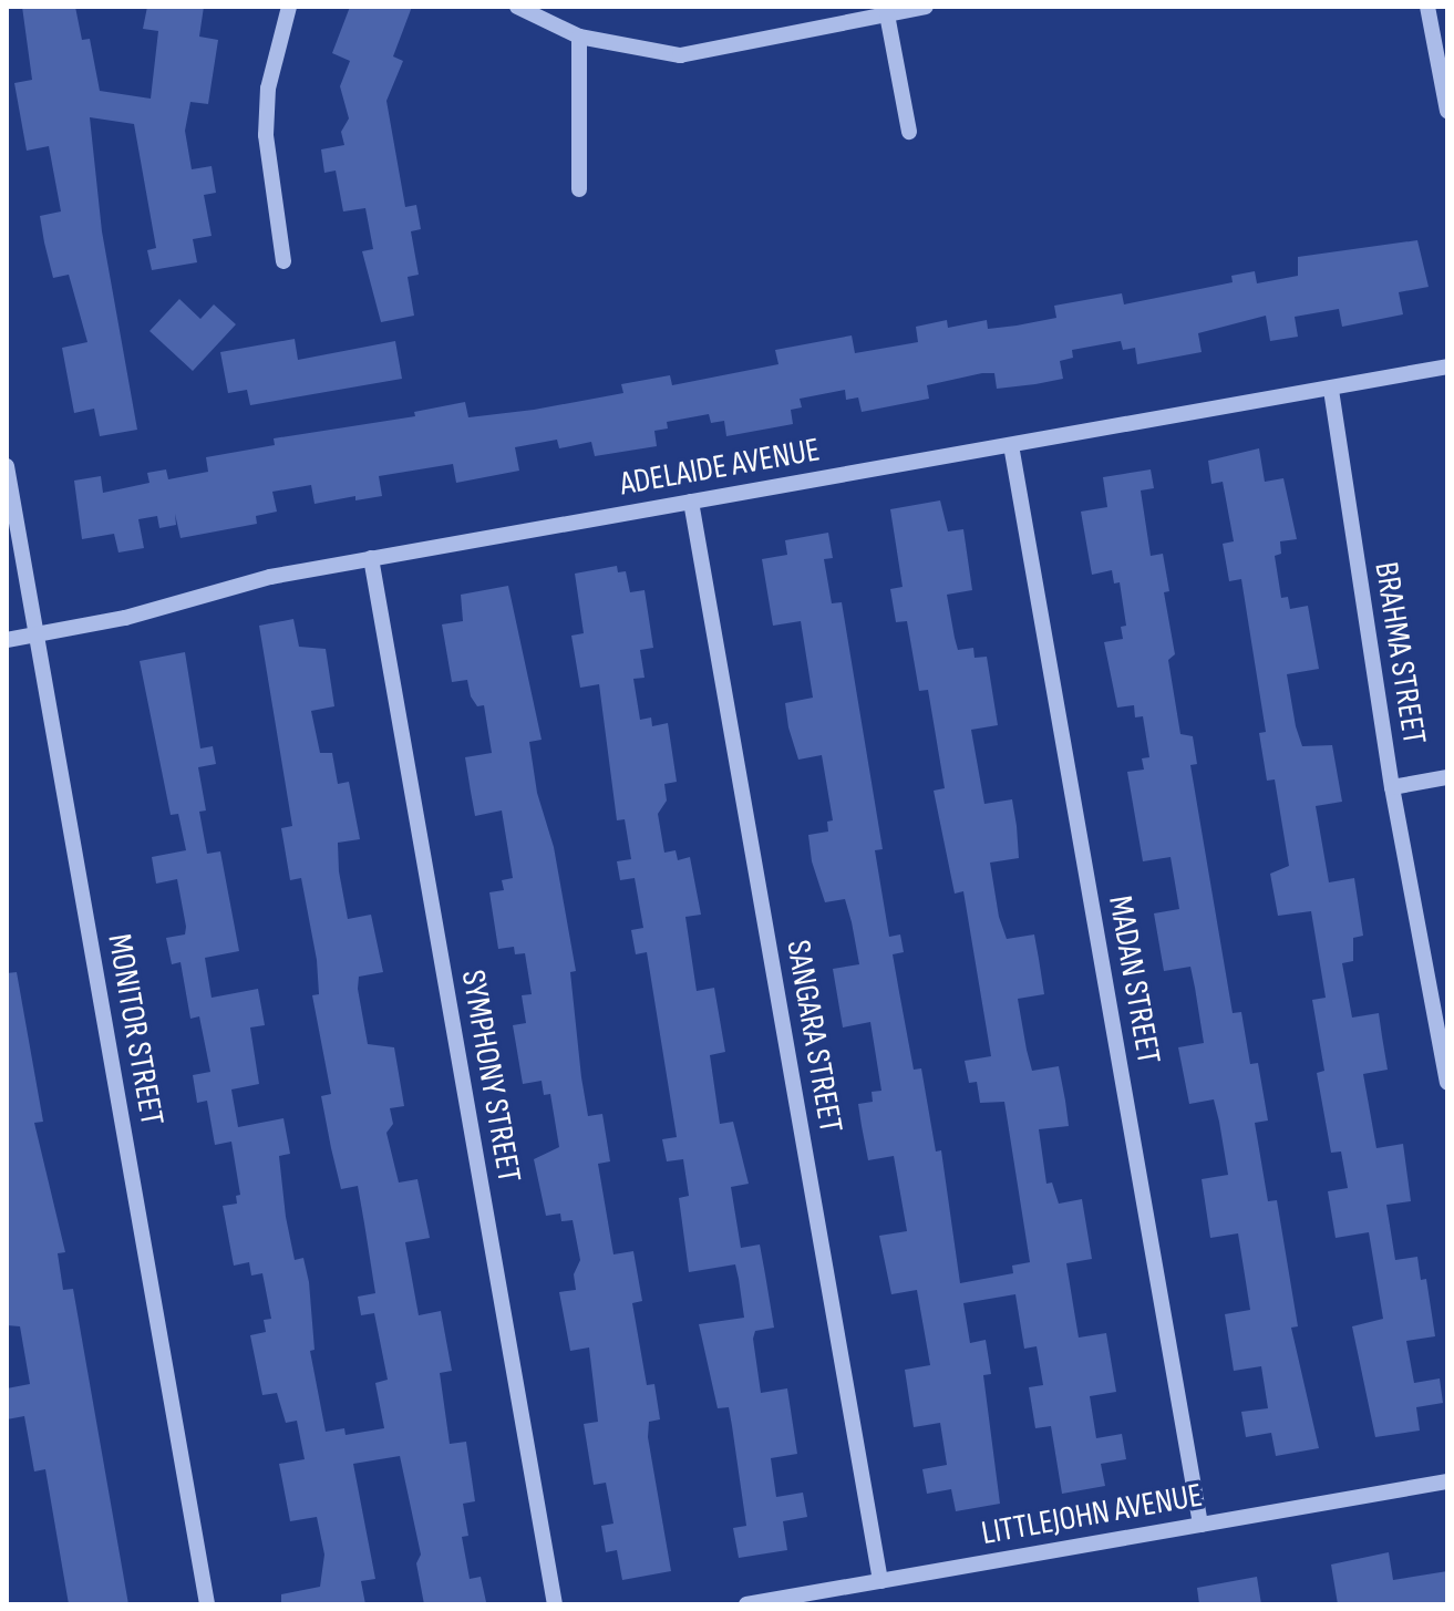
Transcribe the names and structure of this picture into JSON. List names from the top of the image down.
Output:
{
  "streets": {
    "street": [
      "ADELAIDE AVENUE",
      "BRAHMA STREET",
      "MADAN STREET",
      "MONITOR STREET",
      "SANGARA STREET",
      "SYMPHONY STREET",
      "LITTLEJOHN AVENUE"
    ]
  },
  "crossings": [
    ["ADELAIDE AVENUE", "BRAHMA STREET"],
    ["ADELAIDE AVENUE", "MADAN STREET"],
    ["ADELAIDE AVENUE", "MONITOR STREET"],
    ["ADELAIDE AVENUE", "SANGARA STREET"],
    ["ADELAIDE AVENUE", "SYMPHONY STREET"],
    ["MADAN STREET", "LITTLEJOHN AVENUE"],
    ["SANGARA STREET", "LITTLEJOHN AVENUE"]
  ]
}
